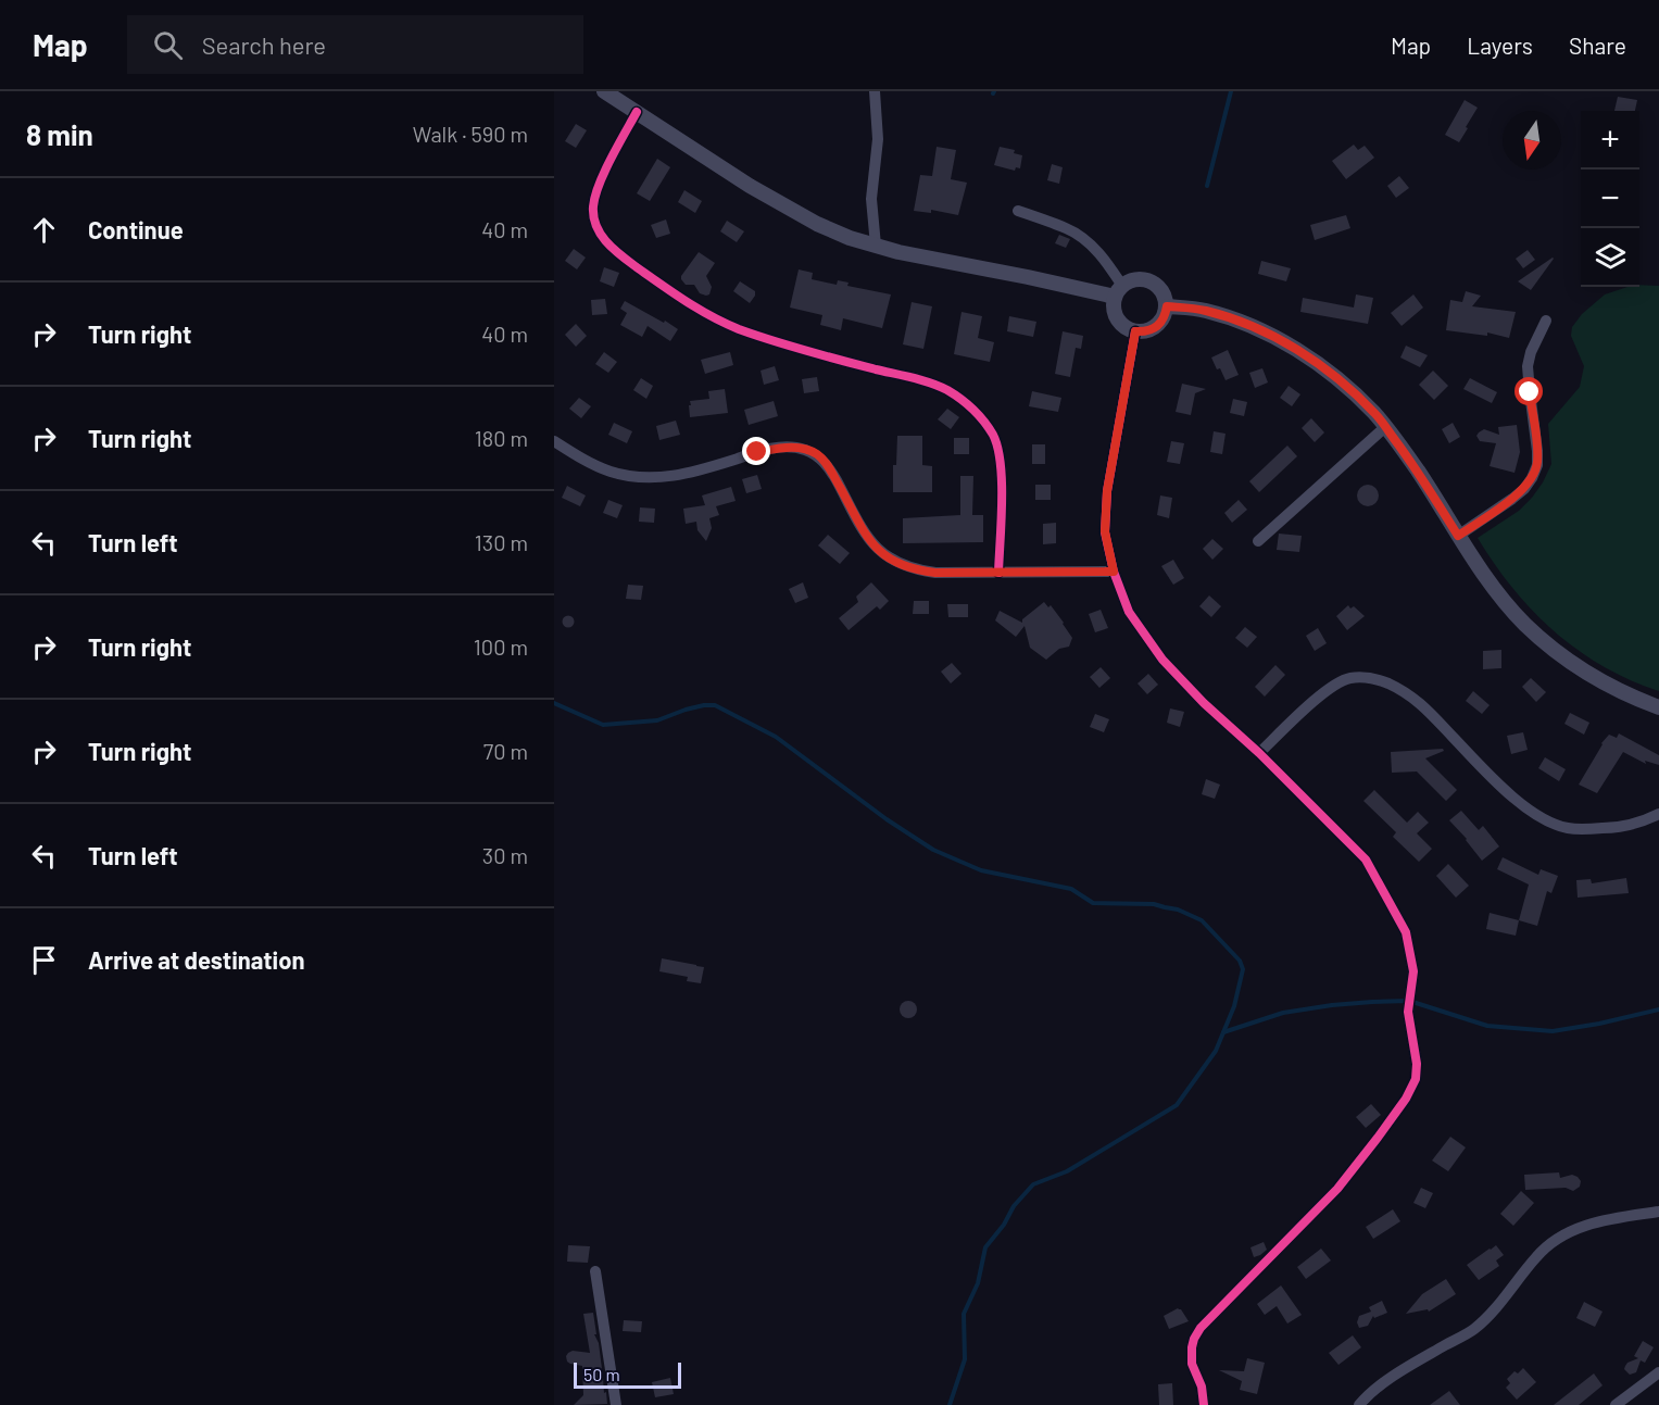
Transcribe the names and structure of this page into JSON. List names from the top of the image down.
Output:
{
  "scale_bar": "50 m",
  "north": "bottom",
  "page": {
    "header": "Map",
    "search": "Search here",
    "nav": ["Map", "Layers", "Share"],
    "heading": ["8 min", "Walk · 590 m"],
    "map_buttons": ["+", "−"],
    "list": [
      ["Continue", "40 m"],
      ["Turn right", "40 m"],
      ["Turn right", "180 m"],
      ["Turn left", "130 m"],
      ["Turn right", "100 m"],
      ["Turn right", "70 m"],
      ["Turn left", "30 m"],
      "Arrive at destination"
    ],
    "scale": "50 m"
  }
}
